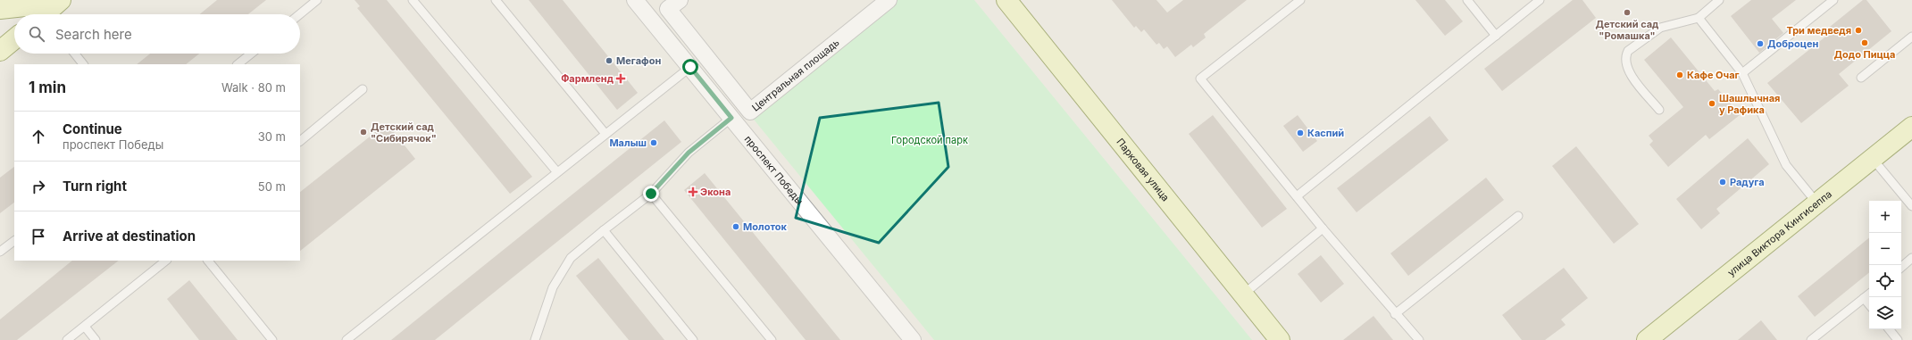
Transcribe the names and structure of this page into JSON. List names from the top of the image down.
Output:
{
  "streets": {
    "street": [
      "Центральная площадь",
      "проспект Победы",
      "Парковая улица",
      "улица Виктора Кингисеппа"
    ]
  },
  "parks": ["Городской парк"],
  "places": {
    "other": [
      "Детский сад \"Ромашка\"",
      "Три медведя",
      "Додо Пицца",
      "Доброцен",
      "Мегафон",
      "Кафе Очаг",
      "Шашлычная у Рафика",
      "Детский сад \"Сибирячок\"",
      "Каспий",
      "Малыш",
      "Радуга",
      "Молоток"
    ],
    "health": ["Фармленд", "Экона"]
  },
  "page": {
    "search": "Search here",
    "heading": ["1 min", "Walk · 80 m"],
    "list": [
      ["Continue", "проспект Победы", "30 m"],
      ["Turn right", "50 m"],
      "Arrive at destination"
    ],
    "map_buttons": ["+", "−"]
  }
}
